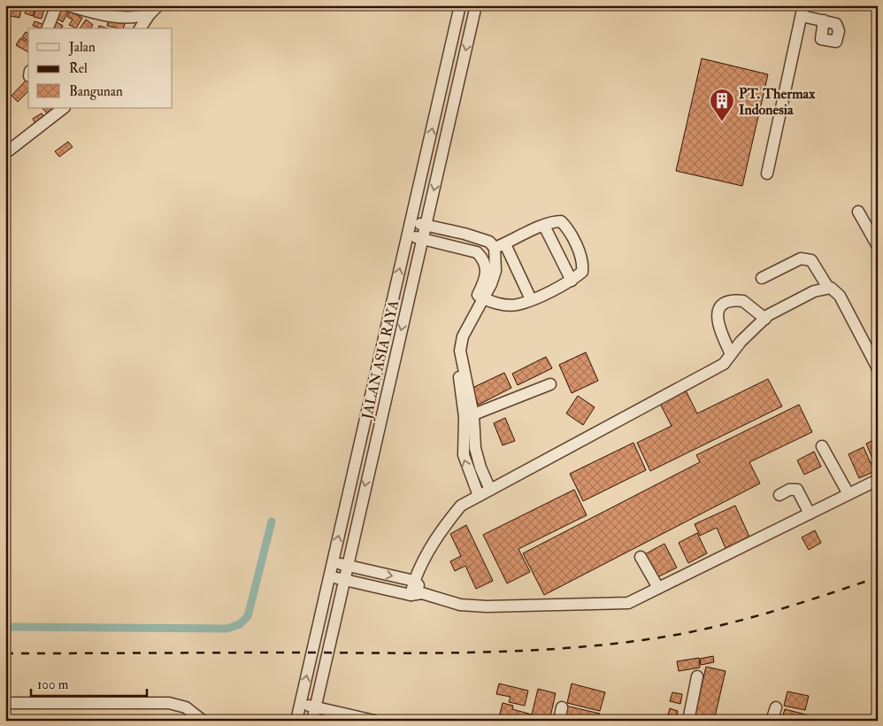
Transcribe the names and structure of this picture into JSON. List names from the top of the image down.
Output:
{
  "streets": {
    "street": ["JALAN ASIA RAYA"]
  },
  "places": {
    "building": ["PT. Thermax Indonesia"]
  },
  "legend": ["Jalan", "Rel", "Bangunan"],
  "scale_bar": "100 m"
}
